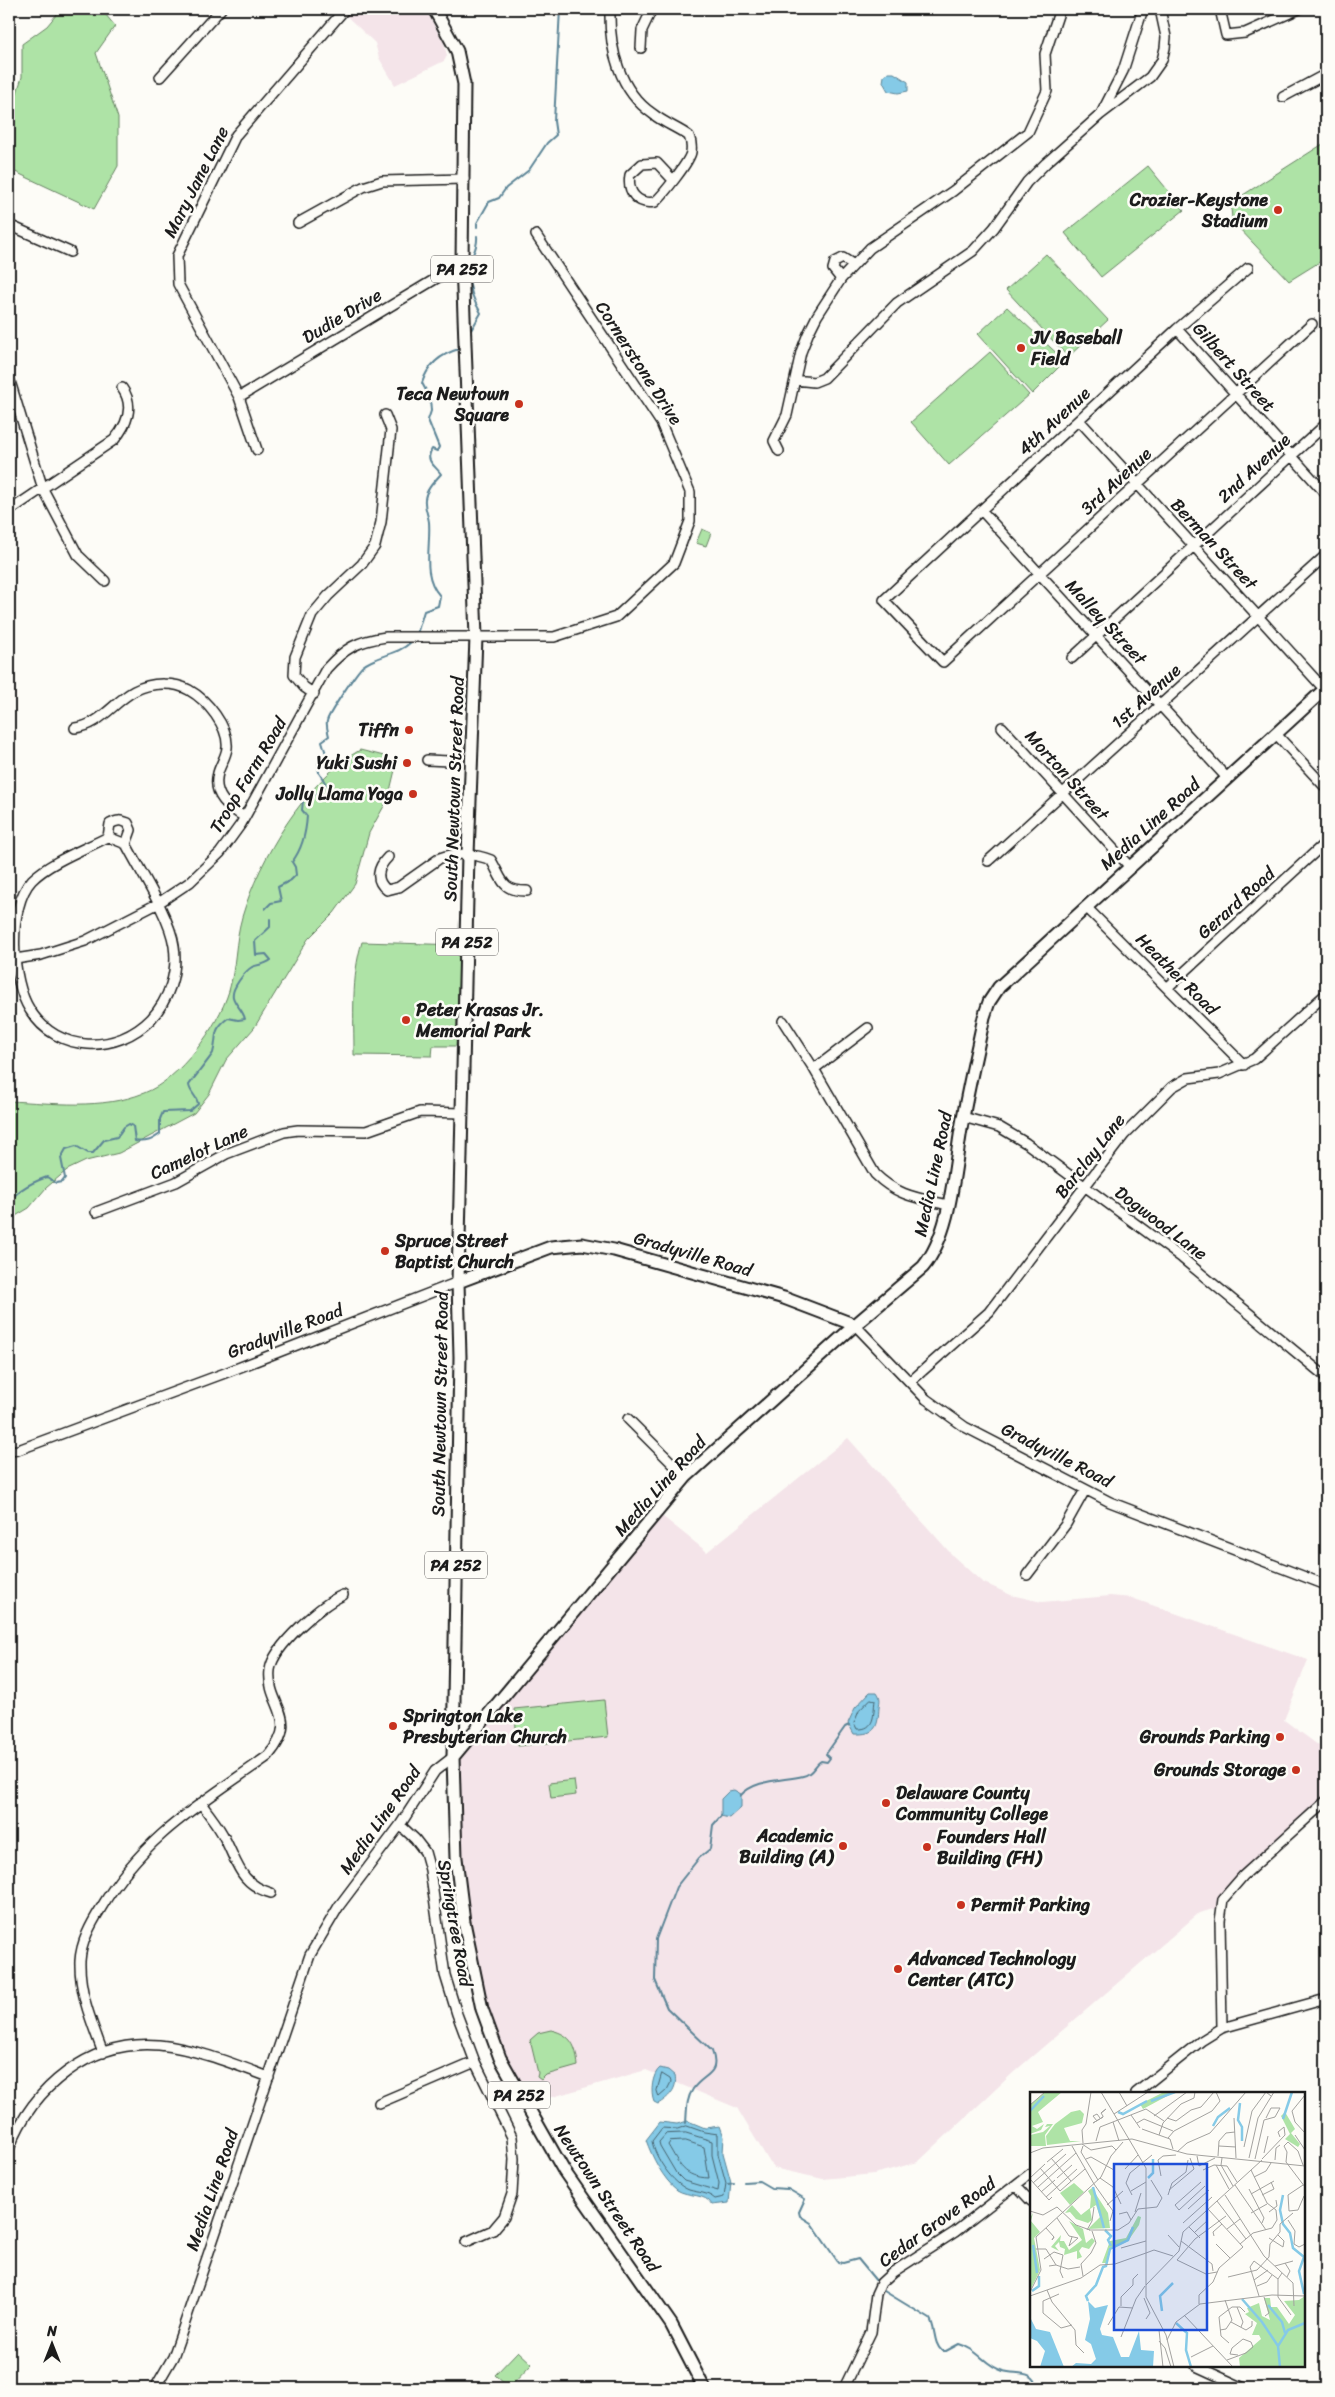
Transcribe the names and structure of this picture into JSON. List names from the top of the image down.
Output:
{
  "streets": {
    "main road": [
      "PA 252",
      "South Newtown Street Road",
      "Media Line Road",
      "Gradyville Road",
      "Newtown Street Road"
    ],
    "street": [
      "Mary Jane Lane",
      "Dudie Drive",
      "Cornerstone Drive",
      "Gilbert Street",
      "4th Avenue",
      "2nd Avenue",
      "3rd Avenue",
      "Berman Street",
      "Malley Street",
      "1st Avenue",
      "Troop Farm Road",
      "Morton Street",
      "Gerard Road",
      "Heather Road",
      "Camelot Lane",
      "Barclay Lane",
      "Dogwood Lane",
      "Springtree Road",
      "Cedar Grove Road"
    ]
  },
  "crossings": [
    ["Mary Jane Lane", "Dudie Drive"],
    ["Dudie Drive", "South Newtown Street Road"],
    ["Cornerstone Drive", "Troop Farm Road"],
    ["Cornerstone Drive", "South Newtown Street Road"],
    ["Gilbert Street", "4th Avenue"],
    ["Gilbert Street", "2nd Avenue"],
    ["Gilbert Street", "3rd Avenue"],
    ["4th Avenue", "3rd Avenue"],
    ["4th Avenue", "Berman Street"],
    ["4th Avenue", "Malley Street"],
    ["2nd Avenue", "Berman Street"],
    ["2nd Avenue", "Malley Street"],
    ["3rd Avenue", "Berman Street"],
    ["3rd Avenue", "Malley Street"],
    ["Berman Street", "1st Avenue"],
    ["Berman Street", "Media Line Road"],
    ["Malley Street", "1st Avenue"],
    ["Malley Street", "Media Line Road"],
    ["1st Avenue", "Morton Street"],
    ["Troop Farm Road", "South Newtown Street Road"],
    ["Morton Street", "Media Line Road"],
    ["South Newtown Street Road", "Media Line Road"],
    ["South Newtown Street Road", "Camelot Lane"],
    ["South Newtown Street Road", "Gradyville Road"],
    ["South Newtown Street Road", "Newtown Street Road"],
    ["Media Line Road", "Heather Road"],
    ["Media Line Road", "Dogwood Lane"],
    ["Media Line Road", "Gradyville Road"],
    ["Media Line Road", "Springtree Road"],
    ["Media Line Road", "Newtown Street Road"],
    ["Gerard Road", "Heather Road"],
    ["Heather Road", "Barclay Lane"],
    ["Barclay Lane", "Dogwood Lane"],
    ["Barclay Lane", "Gradyville Road"]
  ],
  "places": [
    "Crozier-Keystone Stadium",
    "JV Baseball Field",
    "Teca Newtown Square",
    "Tiffn",
    "Yuki Sushi",
    "Jolly Llama Yoga",
    "Peter Krasas Jr. Memorial Park",
    "Spruce Street Baptist Church",
    "Springton Lake Presbyterian Church",
    "Grounds Parking",
    "Grounds Storage",
    "Delaware County Community College",
    "Academic Building (A)",
    "Founders Hall Building (FH)",
    "Permit Parking",
    "Advanced Technology Center (ATC)"
  ],
  "north": "top"
}
